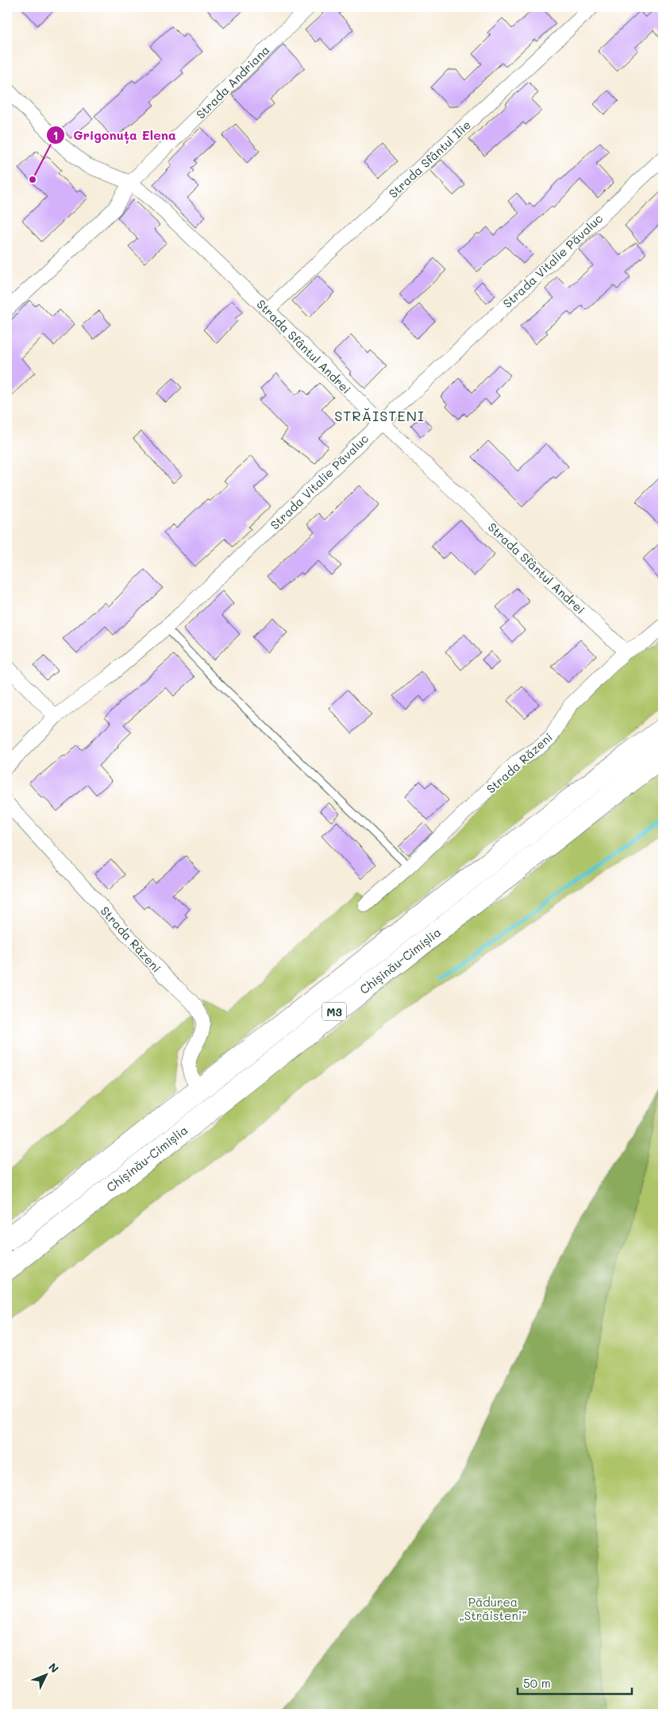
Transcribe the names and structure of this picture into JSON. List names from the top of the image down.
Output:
{
  "streets": {
    "highway": ["Chișinău-Cimișlia", "M3"],
    "street": [
      "Strada Andriana",
      "Strada Sfântul Ilie",
      "Strada Vitalie Păvaluc",
      "Strada Sfântul Andrei",
      "Strada Răzeni"
    ]
  },
  "crossings": [
    ["Strada Andriana", "Strada Sfântul Andrei"],
    ["Strada Sfântul Ilie", "Strada Sfântul Andrei"],
    ["Strada Vitalie Păvaluc", "Strada Sfântul Andrei"],
    ["Strada Sfântul Andrei", "Strada Răzeni"],
    ["Strada Răzeni", "Chișinău-Cimișlia"]
  ],
  "districts": ["STRĂISTENI"],
  "parks": ["Pădurea „Străisteni”"],
  "places": ["Grigonuța Elena"],
  "scale_bar": "50 m",
  "north": "top right"
}
